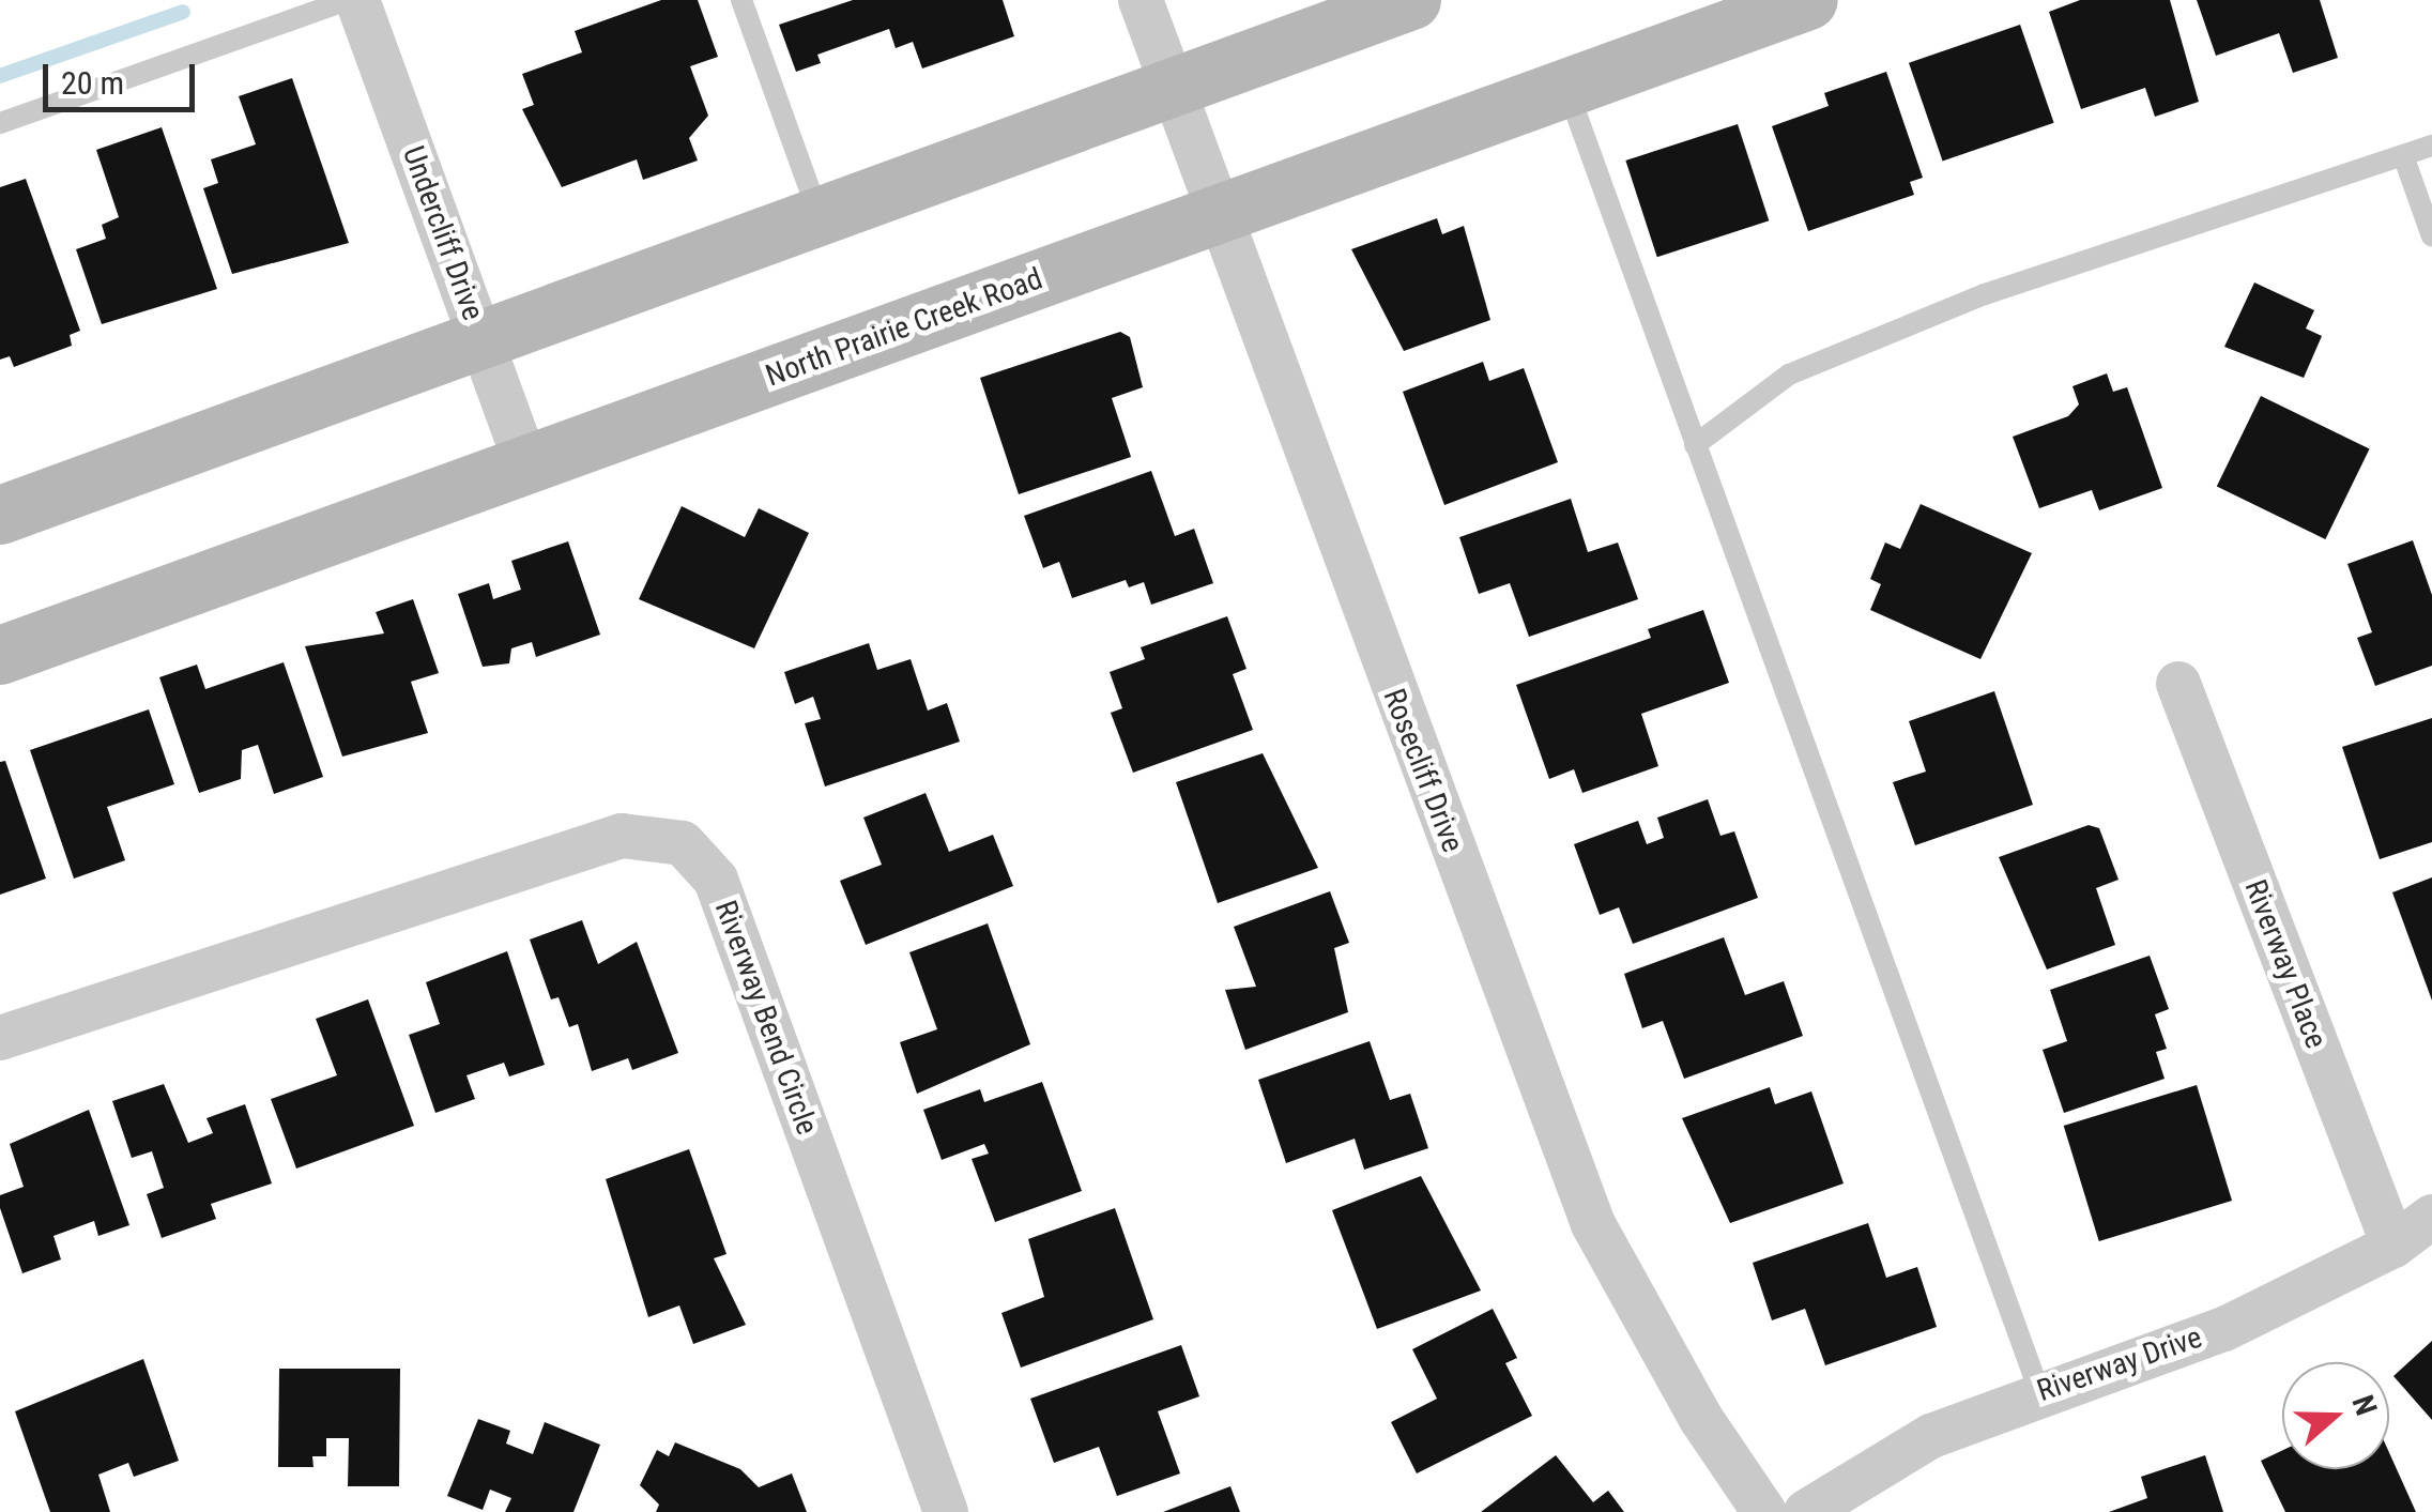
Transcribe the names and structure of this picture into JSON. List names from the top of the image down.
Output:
{
  "streets": {
    "main road": ["North Prairie Creek Road"],
    "street": [
      "Undercliff Drive",
      "Rosecliff Drive",
      "Riverway Place",
      "Riverway Bend Circle",
      "Riverway Drive"
    ]
  },
  "crossings": [
    ["Undercliff Drive", "North Prairie Creek Road"],
    ["North Prairie Creek Road", "Rosecliff Drive"],
    ["Riverway Place", "Riverway Drive"]
  ],
  "scale_bar": "20 m",
  "north": "right"
}
